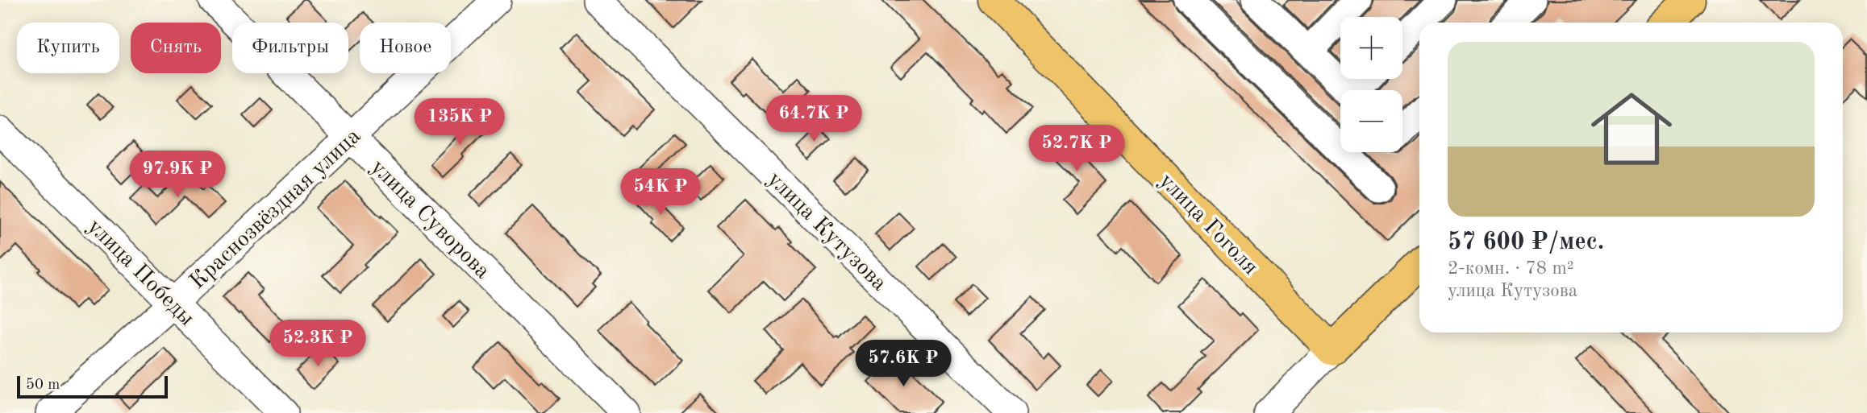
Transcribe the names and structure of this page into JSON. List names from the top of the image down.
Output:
{
  "streets": {
    "main road": ["улица Гоголя"],
    "street": [
      "Краснозвёздная улица",
      "улица Суворова",
      "улица Кутузова",
      "улица Победы"
    ]
  },
  "crossings": [
    ["Краснозвёздная улица", "улица Суворова"],
    ["Краснозвёздная улица", "улица Победы"]
  ],
  "scale_bar": "50 m",
  "page": {
    "map_buttons": ["+", "−"],
    "chip": [
      "Купить",
      "Снять",
      "Фильтры",
      "Новое"
    ],
    "list": [
      {
        "name": "57 600 ₽/мес.",
        "note": "2-комн. · 78 m² · улица Кутузова"
      }
    ],
    "price": [
      "64.7K ₽",
      "135K ₽",
      "52.7K ₽",
      "97.9K ₽",
      "54K ₽",
      "52.3K ₽",
      "57.6K ₽"
    ],
    "scale": "50 m"
  }
}
